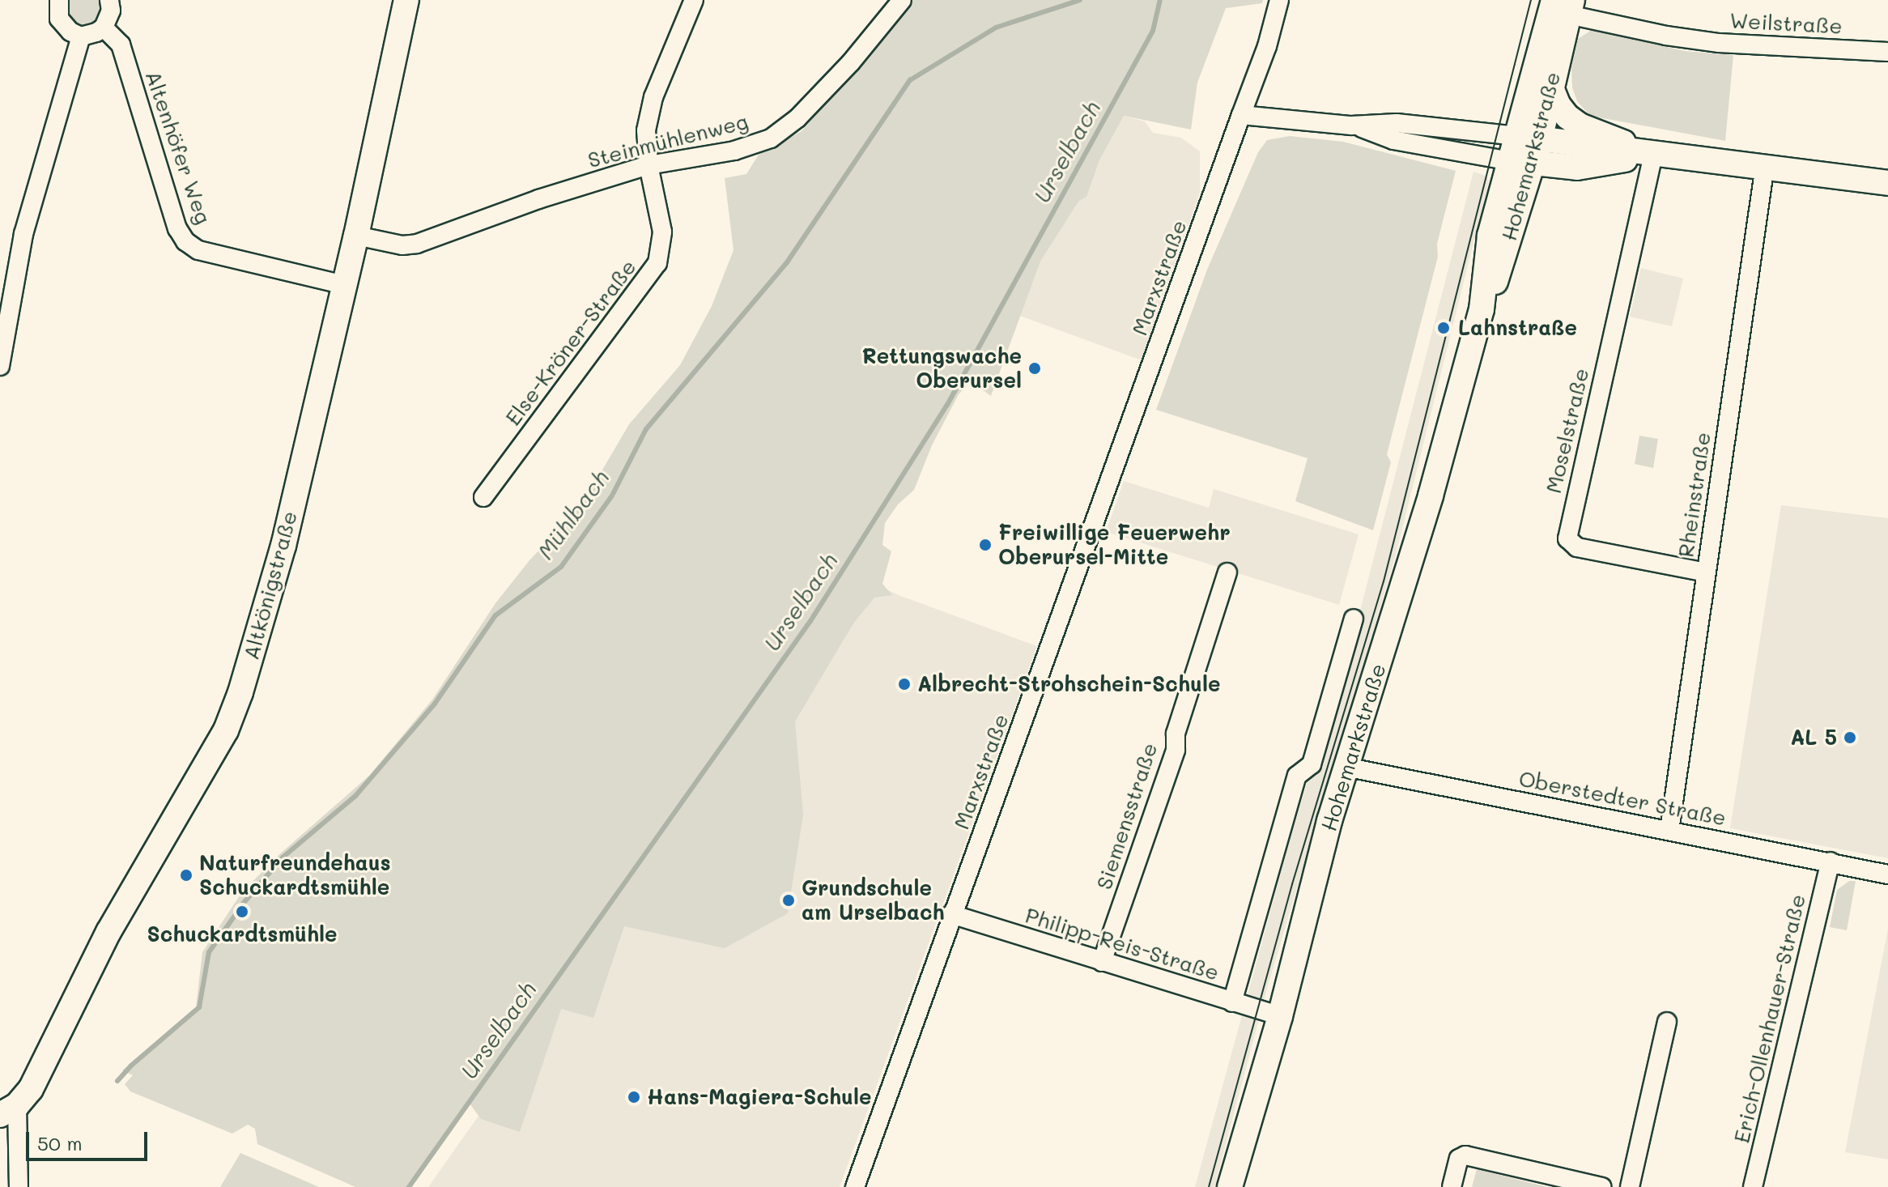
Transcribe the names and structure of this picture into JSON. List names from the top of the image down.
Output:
{
  "streets": {
    "street": [
      "Weilstraße",
      "Steinmühlenweg",
      "Altenhöfer Weg",
      "Hohemarkstraße",
      "Marxstraße",
      "Else-Kröner-Straße",
      "Moselstraße",
      "Rheinstraße",
      "Altkönigstraße",
      "Oberstedter Straße",
      "Siemensstraße",
      "Philipp-Reis-Straße",
      "Erich-Ollenhauer-Straße"
    ]
  },
  "crossings": [
    ["Weilstraße", "Hohemarkstraße"],
    ["Steinmühlenweg", "Else-Kröner-Straße"],
    ["Steinmühlenweg", "Altkönigstraße"],
    ["Altenhöfer Weg", "Altkönigstraße"],
    ["Hohemarkstraße", "Oberstedter Straße"],
    ["Hohemarkstraße", "Philipp-Reis-Straße"],
    ["Marxstraße", "Philipp-Reis-Straße"],
    ["Moselstraße", "Rheinstraße"],
    ["Rheinstraße", "Oberstedter Straße"],
    ["Oberstedter Straße", "Erich-Ollenhauer-Straße"],
    ["Siemensstraße", "Philipp-Reis-Straße"]
  ],
  "water": ["Urselbach", "Mühlbach"],
  "places": [
    "Lahnstraße",
    "Rettungswache Oberursel",
    "Freiwillige Feuerwehr Oberursel-Mitte",
    "Albrecht-Strohschein-Schule",
    "AL 5",
    "Naturfreundehaus Schuckardtsmühle",
    "Grundschule am Urselbach",
    "Schuckardtsmühle",
    "Hans-Magiera-Schule"
  ],
  "scale_bar": "50 m"
}
